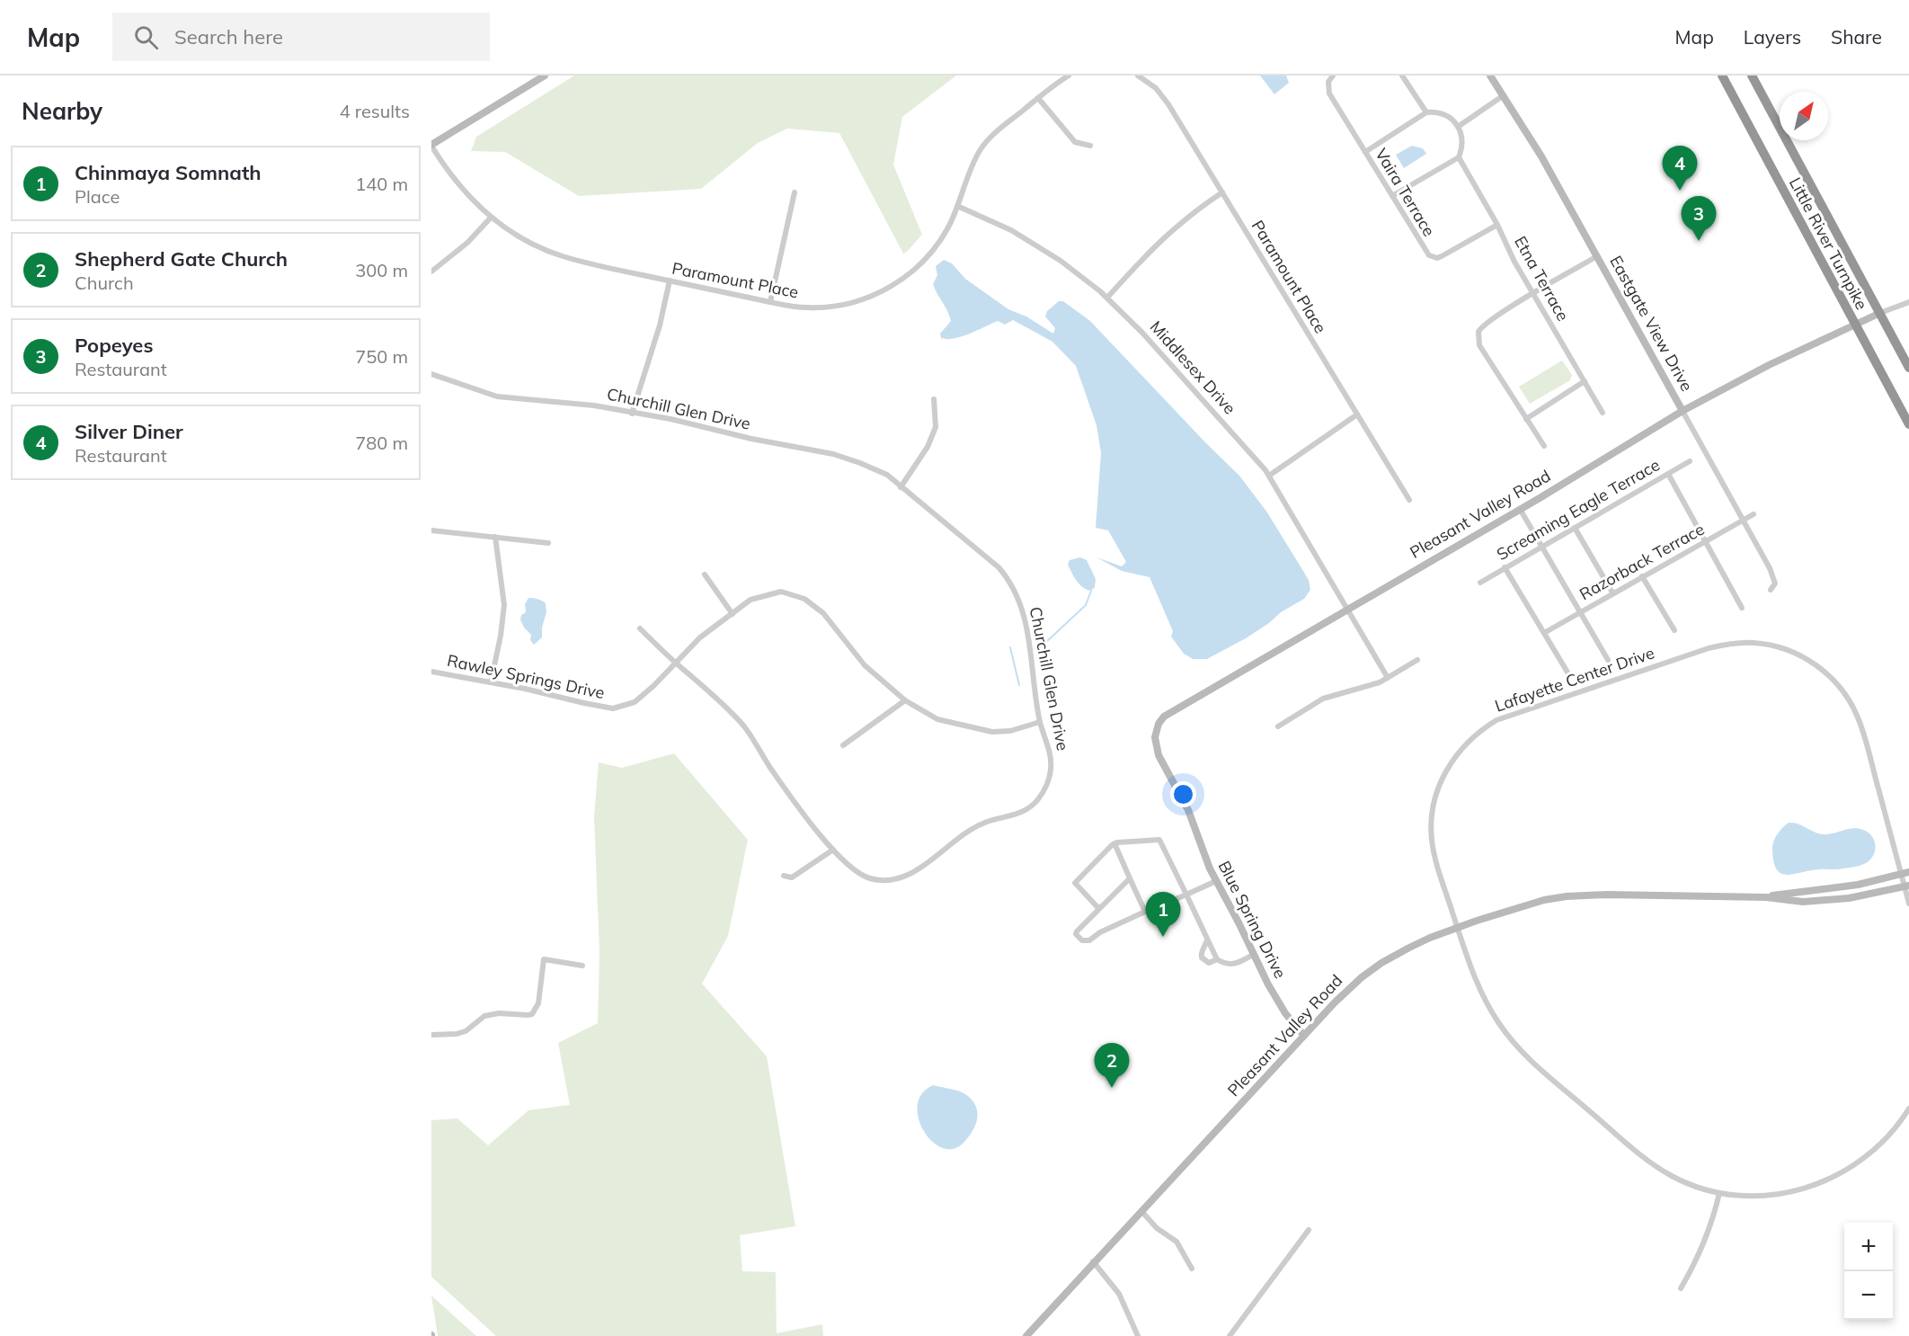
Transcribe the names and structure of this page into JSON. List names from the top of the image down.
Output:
{
  "streets": {
    "highway": ["Little River Turnpike"],
    "street": [
      "Vaira Terrace",
      "Paramount Place",
      "Etna Terrace",
      "Eastgate View Drive",
      "Middlesex Drive",
      "Churchill Glen Drive",
      "Screaming Eagle Terrace",
      "Pleasant Valley Road",
      "Razorback Terrace",
      "Rawley Springs Drive",
      "Lafayette Center Drive",
      "Blue Spring Drive"
    ]
  },
  "crossings": [
    ["Vaira Terrace", "Etna Terrace"],
    ["Little River Turnpike", "Pleasant Valley Road"],
    ["Paramount Place", "Middlesex Drive"],
    ["Eastgate View Drive", "Pleasant Valley Road"],
    ["Eastgate View Drive", "Razorback Terrace"],
    ["Middlesex Drive", "Pleasant Valley Road"],
    ["Churchill Glen Drive", "Rawley Springs Drive"],
    ["Pleasant Valley Road", "Lafayette Center Drive"],
    ["Pleasant Valley Road", "Blue Spring Drive"]
  ],
  "north": "top right",
  "page": {
    "header": "Map",
    "search": "Search here",
    "nav": ["Map", "Layers", "Share"],
    "heading": ["Nearby", "4 results"],
    "list": [
      {
        "mark": "1",
        "name": "Chinmaya Somnath",
        "note": "Place",
        "value": "140 m"
      },
      {
        "mark": "2",
        "name": "Shepherd Gate Church",
        "note": "Church",
        "value": "300 m"
      },
      {
        "mark": "3",
        "name": "Popeyes",
        "note": "Restaurant",
        "value": "750 m"
      },
      {
        "mark": "4",
        "name": "Silver Diner",
        "note": "Restaurant",
        "value": "780 m"
      }
    ],
    "pins": [
      "4",
      "3",
      "1",
      "2"
    ],
    "map_buttons": ["+", "−"]
  }
}
